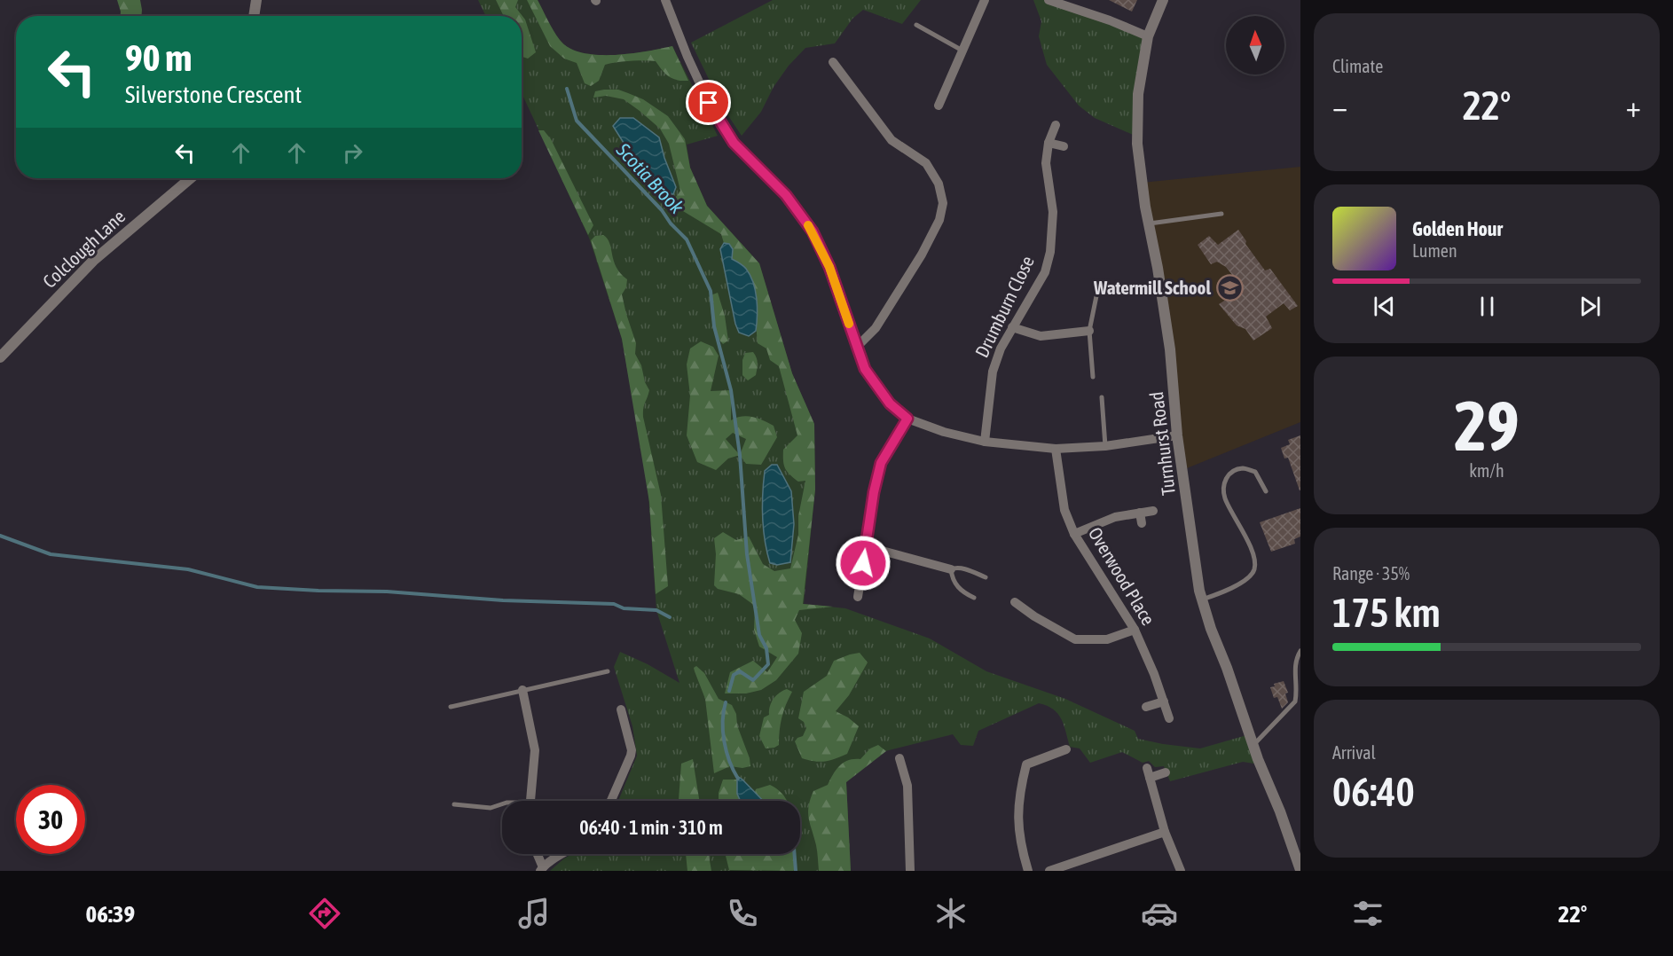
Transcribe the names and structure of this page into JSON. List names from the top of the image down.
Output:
{
  "streets": {
    "street": [
      "Colclough Lane",
      "Drumburn Close",
      "Turnhurst Road",
      "Overwood Place"
    ]
  },
  "water": ["Scotia Brook"],
  "places": {
    "school or university": ["Watermill School"]
  },
  "north": "top",
  "page": {
    "tile": [
      "Climate",
      ["29", "km/h"],
      ["Range · 35%", "175 km"],
      ["Arrival", "06:40"]
    ],
    "turn": ["90 m", "Silverstone Crescent"],
    "heat": ["−", "22°", "+"],
    "song": ["Golden Hour", "Lumen"],
    "limit": "30",
    "trip": "06:40 · 1 min · 310 m",
    "tabs": ["06:39", "22°"]
  }
}
